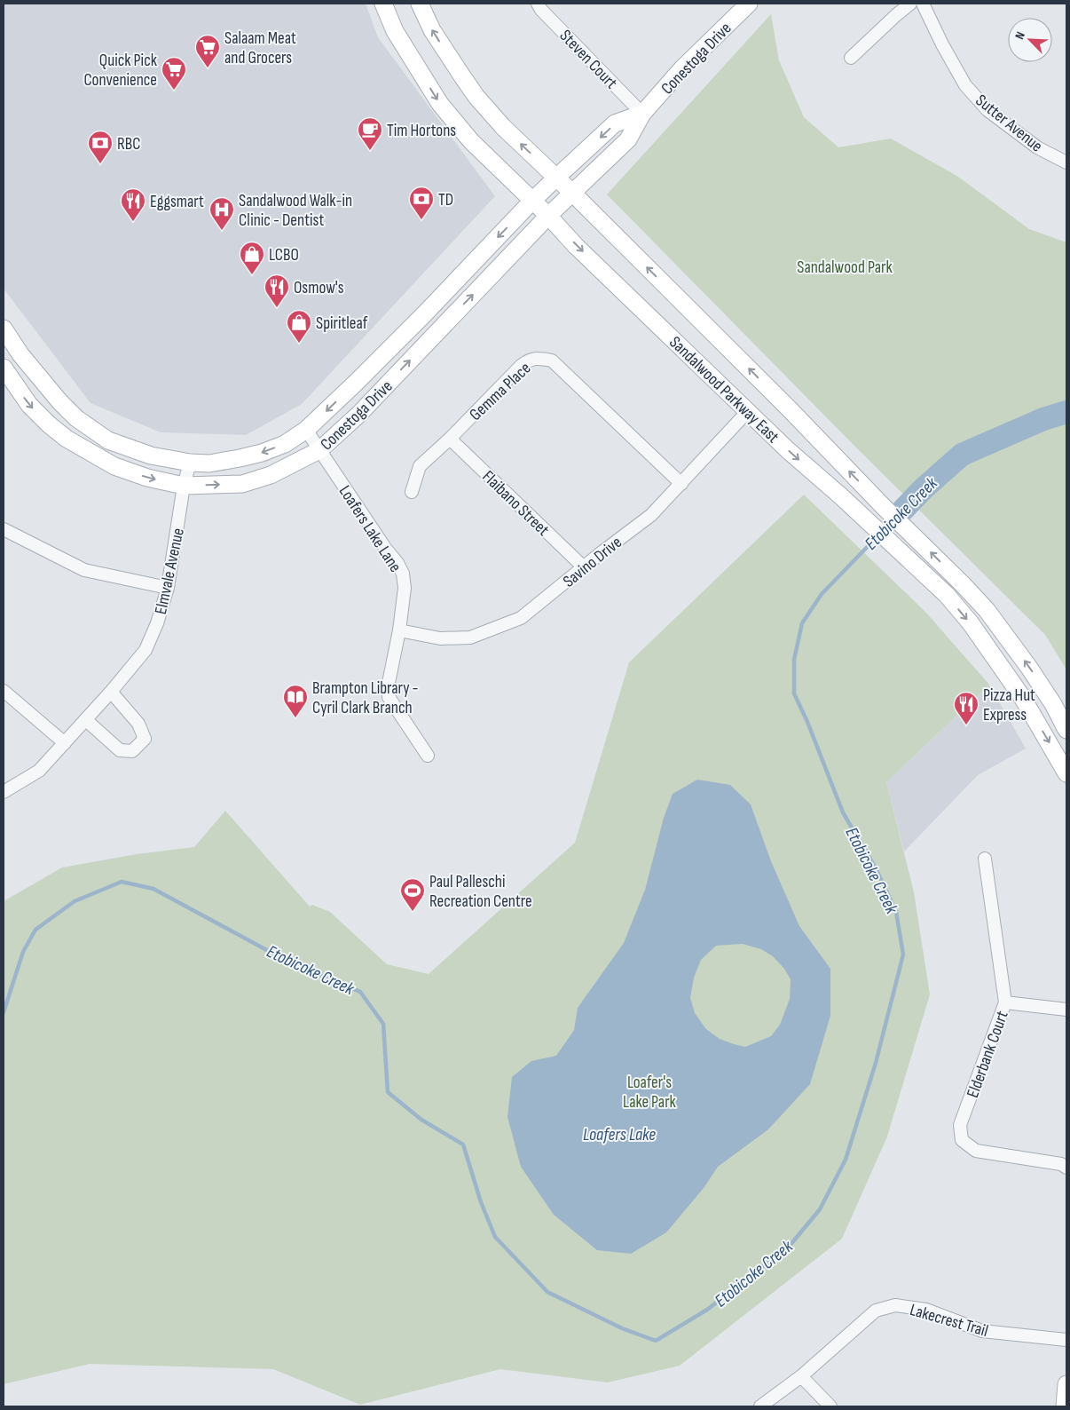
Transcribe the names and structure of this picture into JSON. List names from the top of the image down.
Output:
{
  "streets": {
    "main road": ["Conestoga Drive", "Sandalwood Parkway East"],
    "street": [
      "Steven Court",
      "Sutter Avenue",
      "Gemma Place",
      "Flaibano Street",
      "Loafers Lake Lane",
      "Savino Drive",
      "Elmvale Avenue",
      "Elderbank Court",
      "Lakecrest Trail"
    ]
  },
  "crossings": [
    ["Conestoga Drive", "Steven Court"],
    ["Conestoga Drive", "Sandalwood Parkway East"],
    ["Conestoga Drive", "Loafers Lake Lane"],
    ["Conestoga Drive", "Elmvale Avenue"],
    ["Sandalwood Parkway East", "Savino Drive"],
    ["Gemma Place", "Flaibano Street"],
    ["Gemma Place", "Savino Drive"],
    ["Flaibano Street", "Savino Drive"],
    ["Loafers Lake Lane", "Savino Drive"]
  ],
  "water": ["Etobicoke Creek", "Loafers Lake"],
  "parks": ["Sandalwood Park", "Loafer's Lake Park"],
  "places": {
    "supermarket": ["Salaam Meat and Grocers", "Quick Pick Convenience"],
    "cafe": ["Tim Hortons"],
    "bank": ["RBC", "TD"],
    "restaurant": ["Eggsmart", "Osmow's", "Pizza Hut Express"],
    "hospital": ["Sandalwood Walk-in Clinic - Dentist"],
    "shop": ["LCBO", "Spiritleaf"],
    "library": ["Brampton Library - Cyril Clark Branch"],
    "sports": ["Paul Palleschi Recreation Centre"]
  },
  "north": "top left"
}
